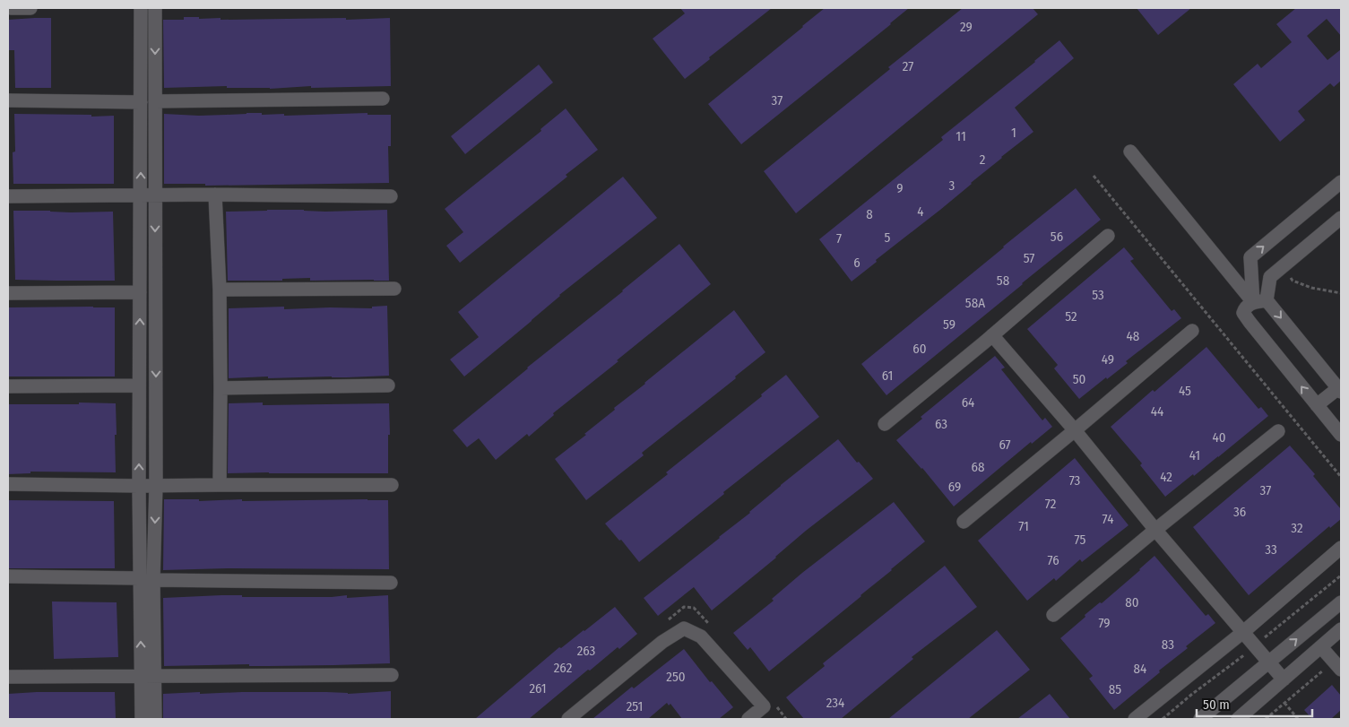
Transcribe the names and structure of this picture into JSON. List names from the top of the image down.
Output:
{
  "house_numbers": [
    "29",
    "27",
    "37",
    "1",
    "11",
    "2",
    "3",
    "9",
    "4",
    "8",
    "56",
    "5",
    "7",
    "57",
    "6",
    "58",
    "53",
    "58A",
    "52",
    "59",
    "48",
    "60",
    "49",
    "61",
    "50",
    "45",
    "64",
    "44",
    "63",
    "40",
    "67",
    "41",
    "68",
    "42",
    "73",
    "69",
    "37",
    "72",
    "36",
    "74",
    "71",
    "32",
    "75",
    "33",
    "76",
    "80",
    "79",
    "83",
    "263",
    "262",
    "84",
    "250",
    "261",
    "85",
    "234",
    "251"
  ],
  "scale_bar": "50 m"
}
